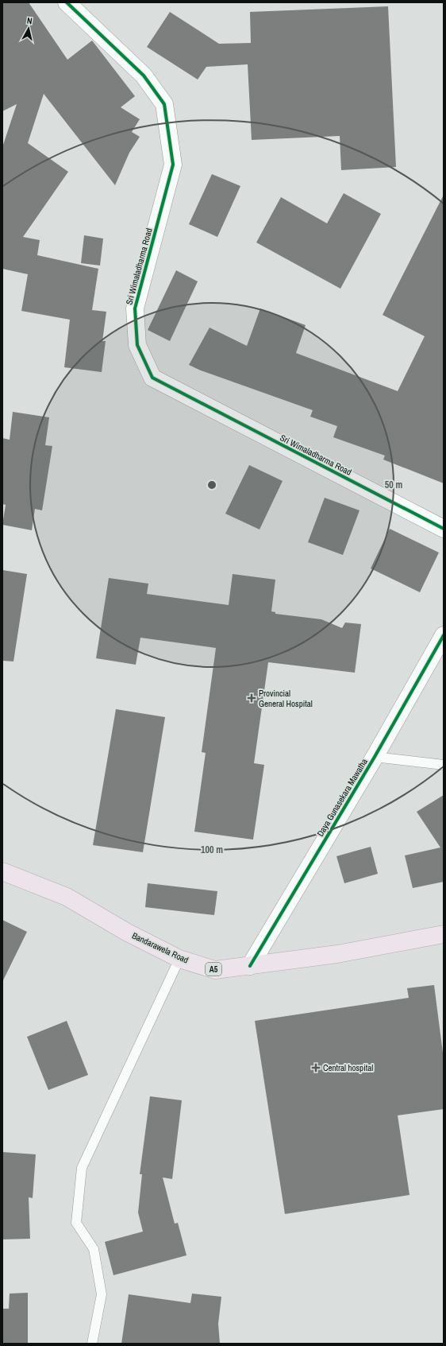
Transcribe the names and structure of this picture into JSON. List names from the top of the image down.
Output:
{
  "streets": {
    "highway": ["Bandarawela Road", "A5"],
    "street": ["Sri Wimaladharma Road", "Daya Gunasekara Mawatha"]
  },
  "crossings": [
    ["Daya Gunasekara Mawatha", "Bandarawela Road"]
  ],
  "places": {
    "health": ["Provincial General Hospital", "Central hospital"]
  },
  "north": "top",
  "rings": ["50 m", "100 m"]
}
